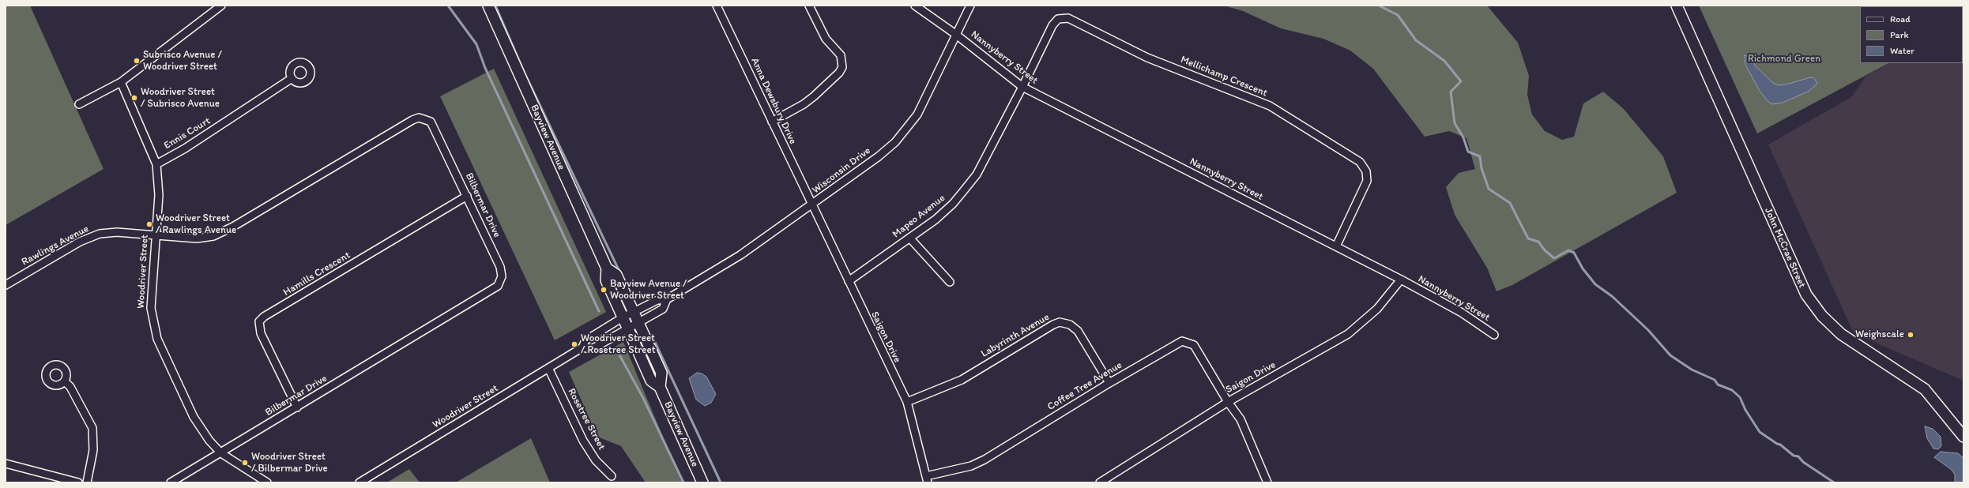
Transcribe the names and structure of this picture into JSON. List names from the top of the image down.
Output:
{
  "streets": {
    "main road": ["Bayview Avenue", "John McCrae Street"],
    "street": [
      "Nannyberry Street",
      "Mellichamp Crescent",
      "Anna Dewsbury Drive",
      "Ennis Court",
      "Wisconsin Drive",
      "Bilbermar Drive",
      "Mapeo Avenue",
      "Rawlings Avenue",
      "Woodriver Street",
      "Hamills Crescent",
      "Labyrinth Avenue",
      "Saigon Drive",
      "Coffee Tree Avenue",
      "Rosetree Street"
    ]
  },
  "crossings": [
    ["Nannyberry Street", "Mellichamp Crescent"],
    ["Nannyberry Street", "Wisconsin Drive"],
    ["Nannyberry Street", "Mapeo Avenue"],
    ["Nannyberry Street", "Saigon Drive"],
    ["Mellichamp Crescent", "Mapeo Avenue"],
    ["Anna Dewsbury Drive", "Wisconsin Drive"],
    ["Anna Dewsbury Drive", "Saigon Drive"],
    ["Ennis Court", "Woodriver Street"],
    ["Bayview Avenue", "Wisconsin Drive"],
    ["Bayview Avenue", "Woodriver Street"],
    ["Wisconsin Drive", "Woodriver Street"],
    ["Wisconsin Drive", "Saigon Drive"],
    ["Bilbermar Drive", "Rawlings Avenue"],
    ["Bilbermar Drive", "Woodriver Street"],
    ["Bilbermar Drive", "Hamills Crescent"],
    ["Mapeo Avenue", "Saigon Drive"],
    ["Rawlings Avenue", "Woodriver Street"],
    ["Woodriver Street", "Rosetree Street"],
    ["Labyrinth Avenue", "Saigon Drive"],
    ["Labyrinth Avenue", "Coffee Tree Avenue"],
    ["Saigon Drive", "Coffee Tree Avenue"]
  ],
  "parks": ["Richmond Green"],
  "places": [
    "Subrisco Avenue / Woodriver Street",
    "Woodriver Street / Subrisco Avenue",
    "Woodriver Street / Rawlings Avenue",
    "Bayview Avenue / Woodriver Street",
    "Weighscale",
    "Woodriver Street / Rosetree Street",
    "Woodriver Street / Bilbermar Drive"
  ],
  "legend": ["Road", "Park", "Water"]
}
